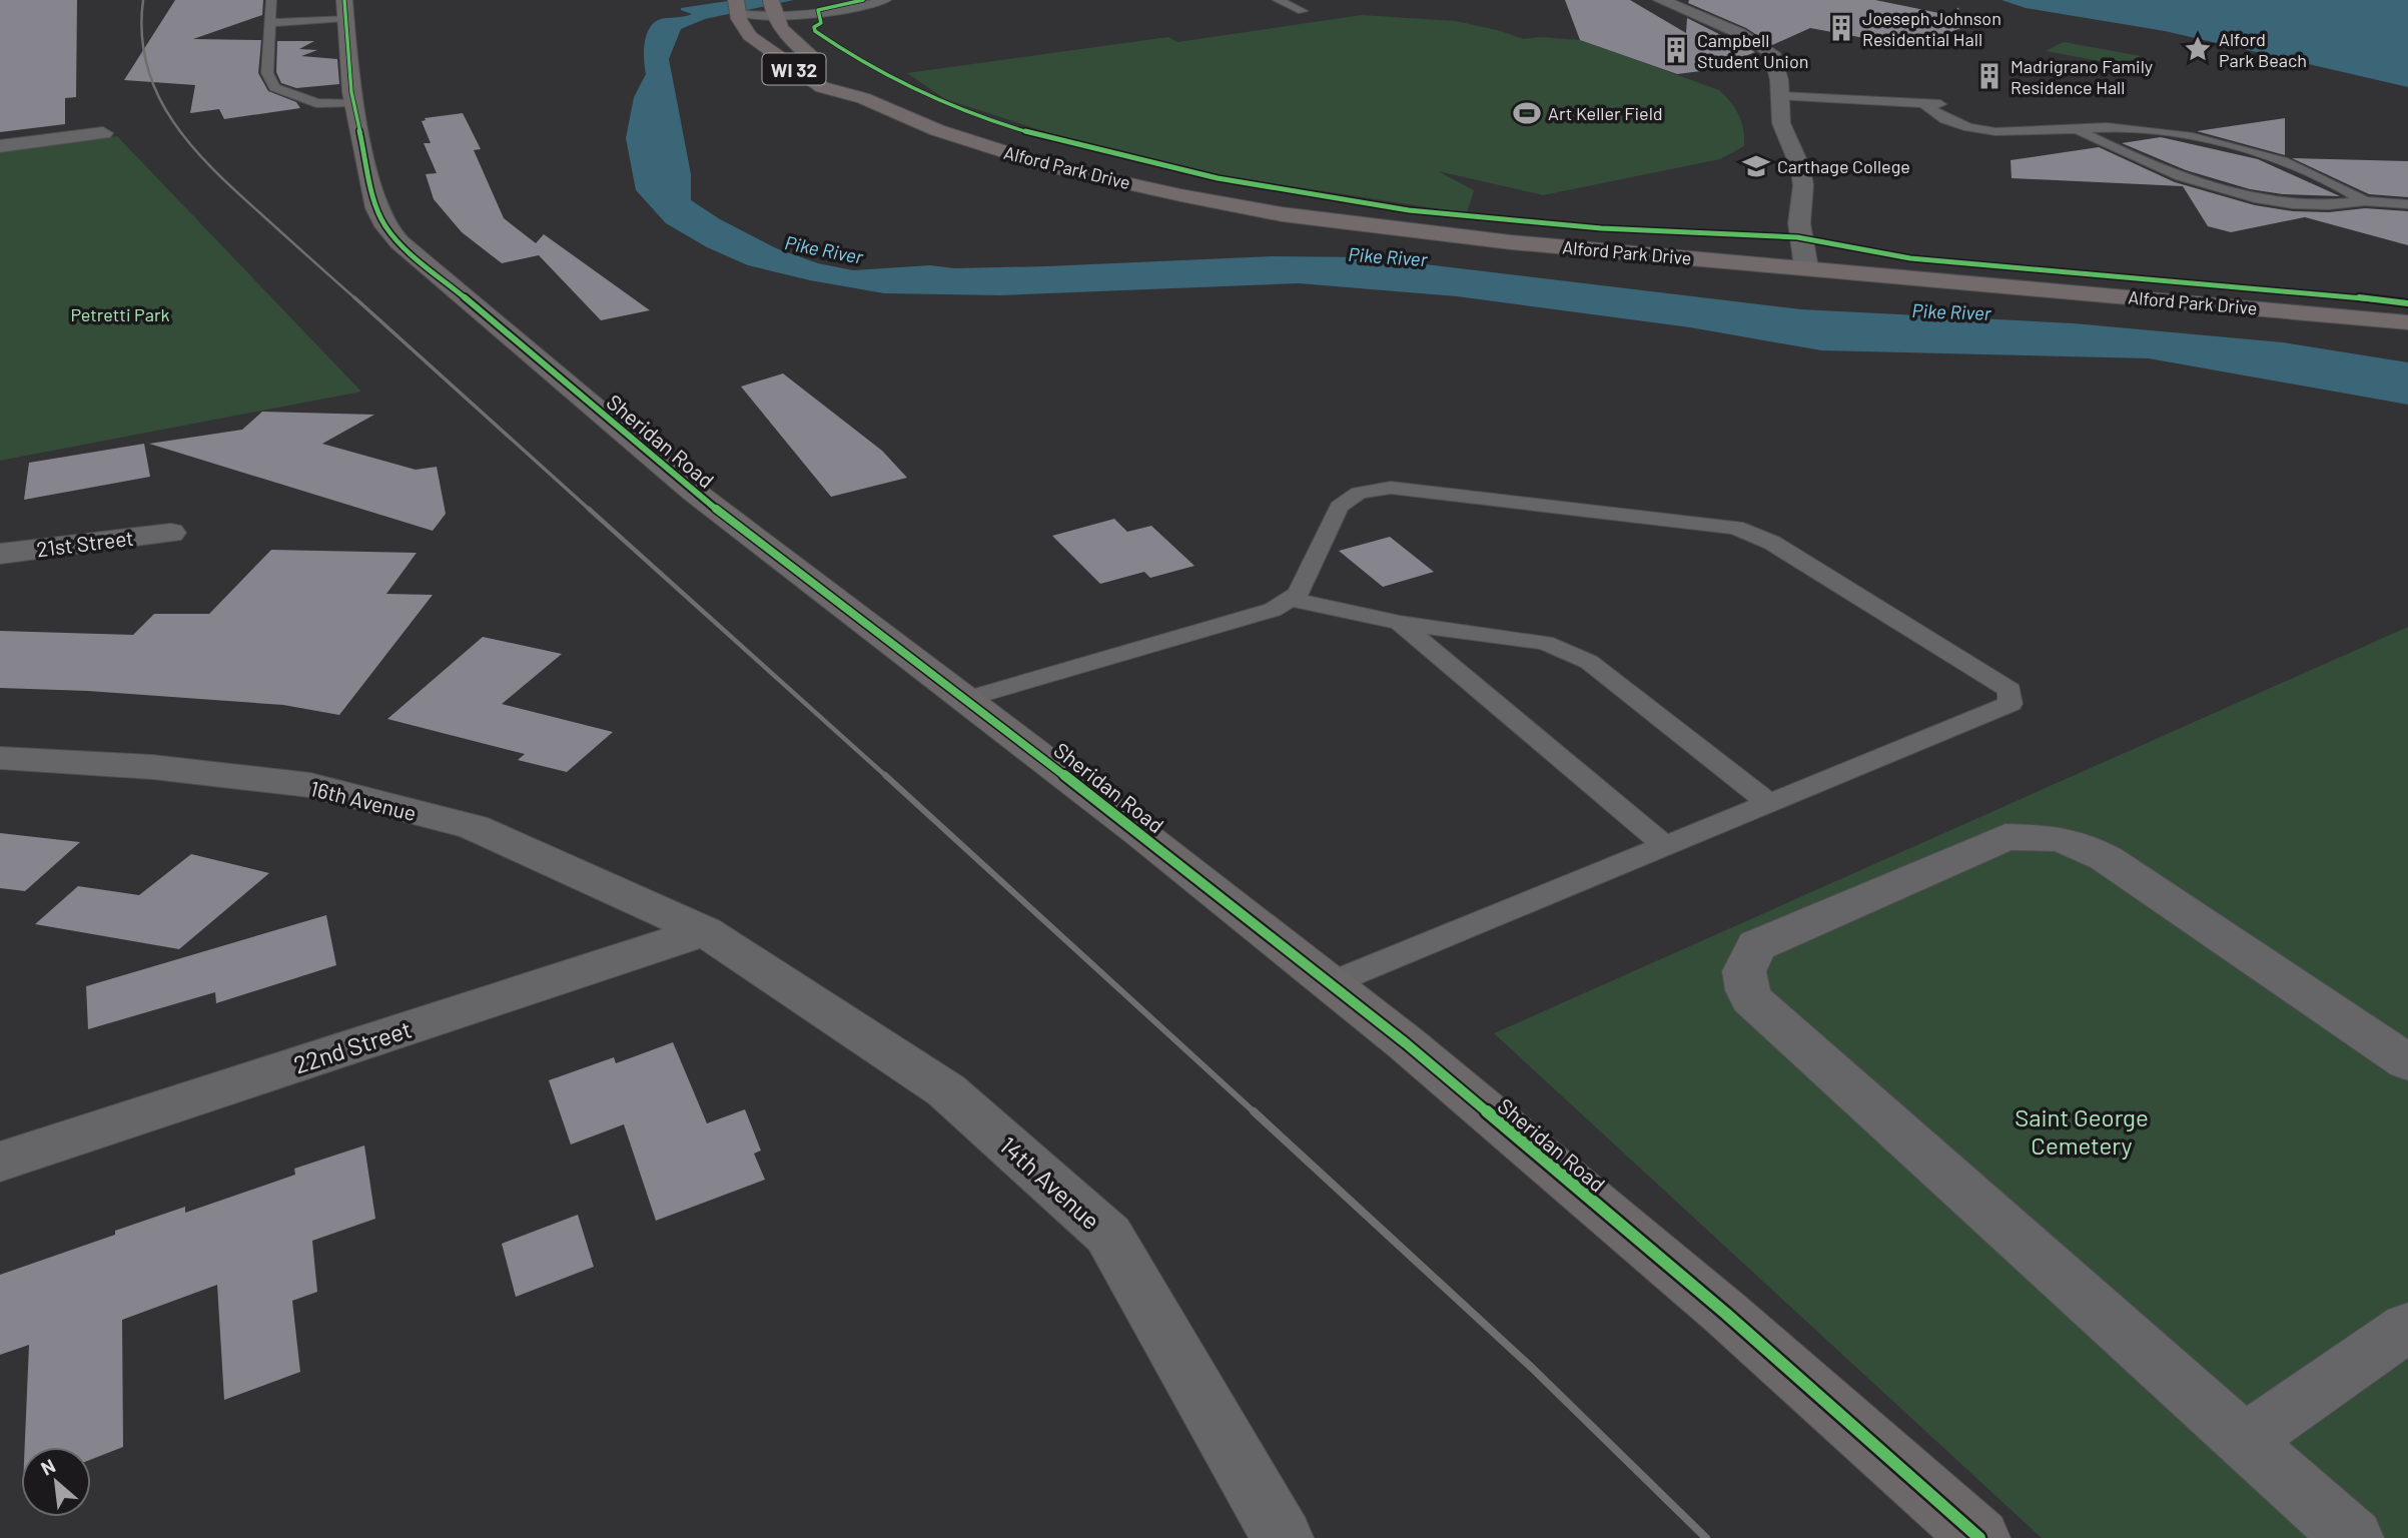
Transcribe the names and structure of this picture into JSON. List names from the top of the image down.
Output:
{
  "streets": {
    "main road": ["WI 32", "Alford Park Drive"],
    "street": [
      "Sheridan Road",
      "21st Street",
      "16th Avenue",
      "22nd Street",
      "14th Avenue"
    ]
  },
  "crossings": [
    ["16th Avenue", "22nd Street"],
    ["16th Avenue", "14th Avenue"],
    ["22nd Street", "14th Avenue"]
  ],
  "water": ["Pike River"],
  "parks": ["Petretti Park", "Saint George Cemetery"],
  "places": {
    "building": ["Joeseph Johnson Residential Hall", "Campbell Student Union", "Madrigrano Family Residence Hall"],
    "place": ["Alford Park Beach"],
    "sports": ["Art Keller Field"],
    "school or university": ["Carthage College"]
  },
  "north": "top left"
}
